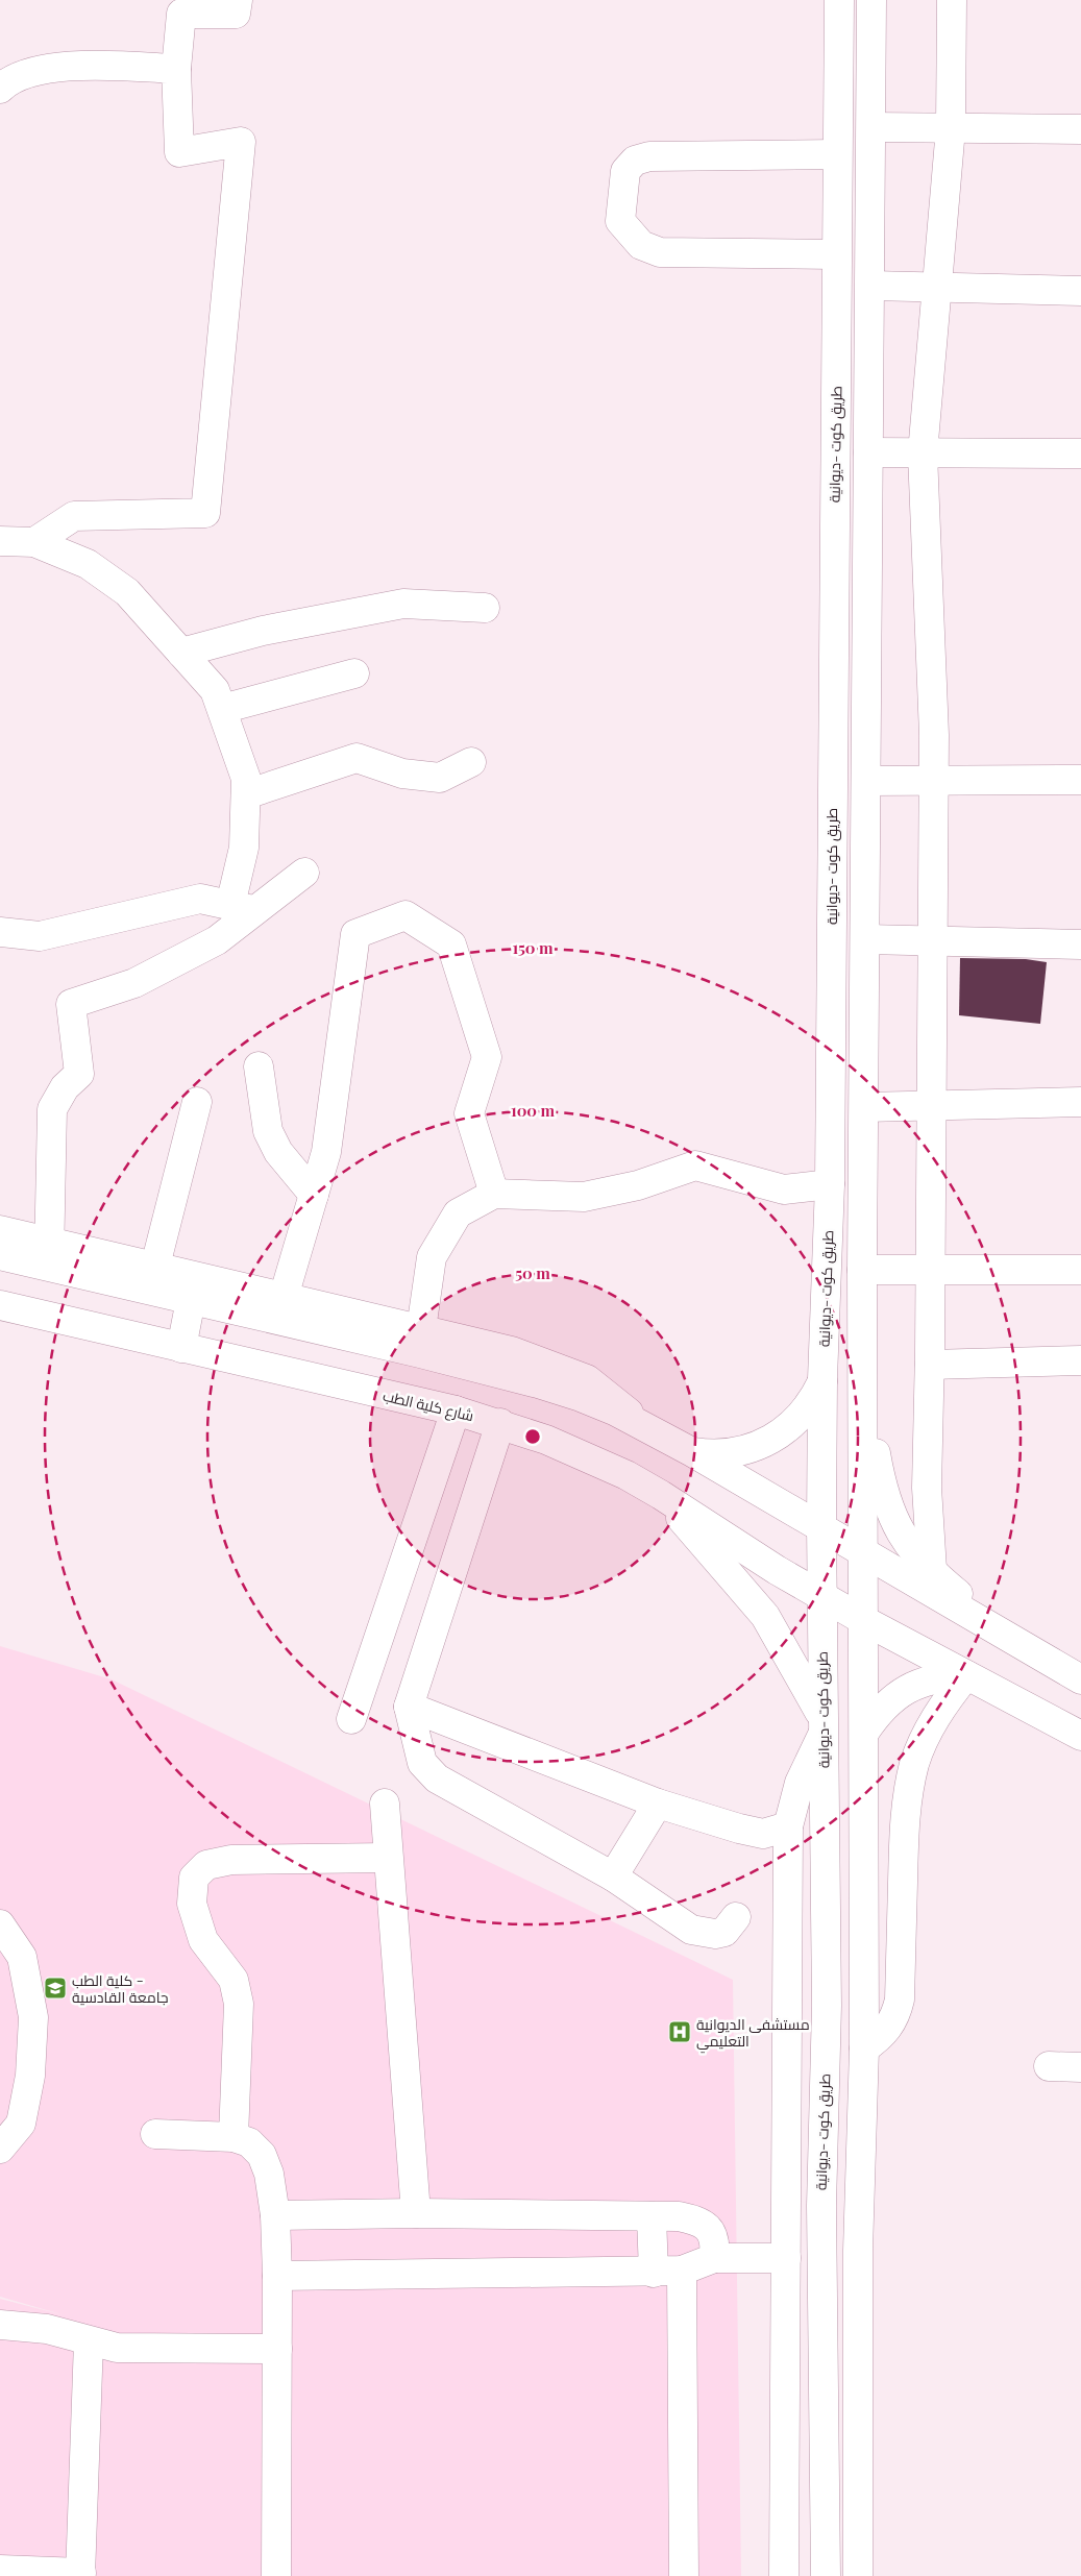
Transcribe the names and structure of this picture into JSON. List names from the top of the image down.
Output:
{
  "streets": {
    "street": ["طريق كوت -ديوانية", "شارع كلية الطب"]
  },
  "crossings": [
    ["طريق كوت -ديوانية", "شارع كلية الطب"]
  ],
  "places": {
    "school or university": ["كلية الطب - جامعة القادسية"],
    "hospital": ["مستشفى الديوانية التعليمي"]
  },
  "rings": ["150 m", "100 m", "50 m"]
}
